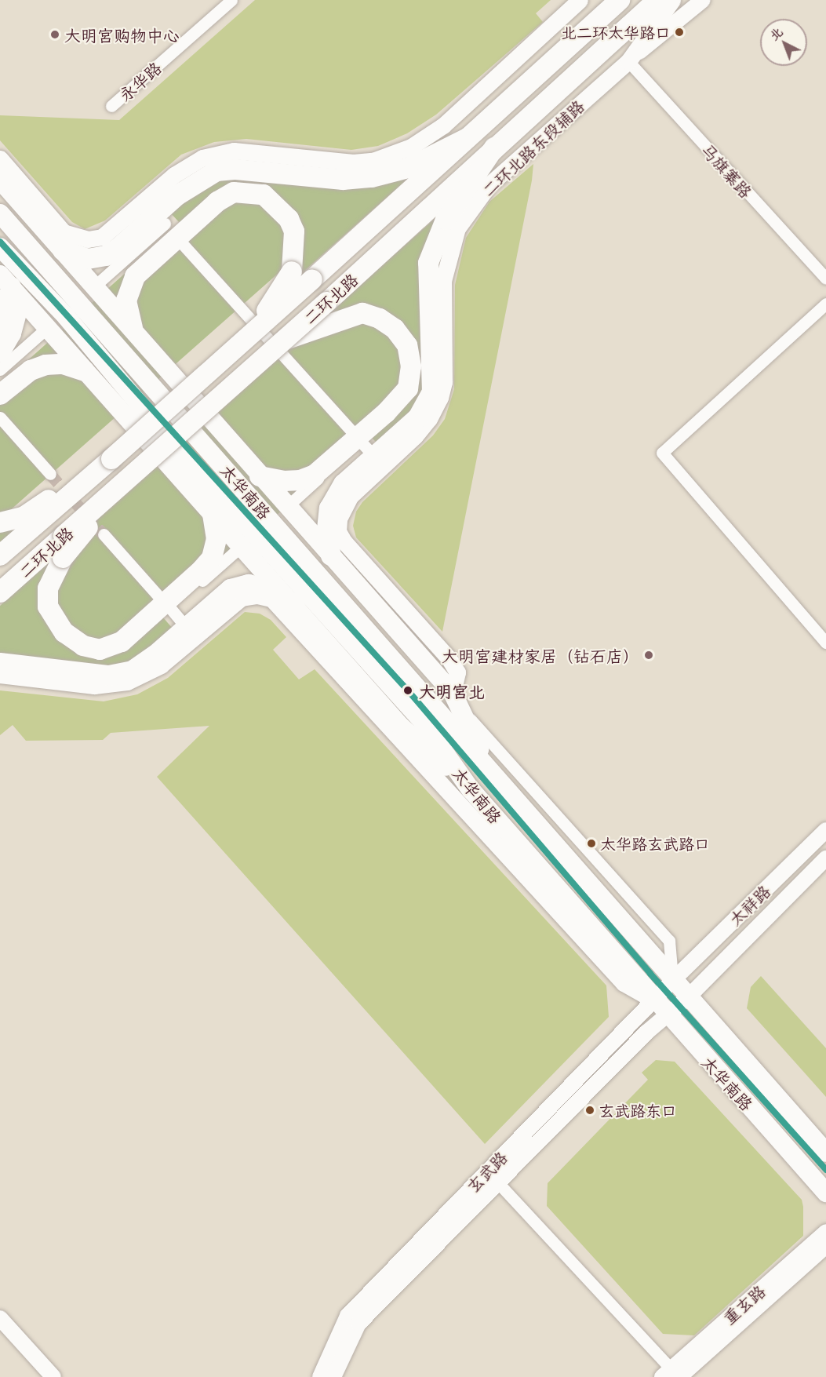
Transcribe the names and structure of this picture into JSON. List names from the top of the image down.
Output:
{
  "streets": {
    "highway": ["二环北路"],
    "main road": ["二环北路东段辅路", "太华南路"],
    "street": [
      "永华路",
      "马旗寨路",
      "太祥路",
      "玄武路",
      "重玄路"
    ]
  },
  "crossings": [
    ["二环北路东段辅路", "马旗寨路"],
    ["太华南路", "太祥路"],
    ["太华南路", "玄武路"],
    ["太祥路", "玄武路"]
  ],
  "places": [
    "北二环太华路口",
    "大明宫购物中心",
    "大明宫建材家居（钻石店）",
    "大明宫北",
    "太华路玄武路口",
    "玄武路东口"
  ],
  "north": "top left"
}
